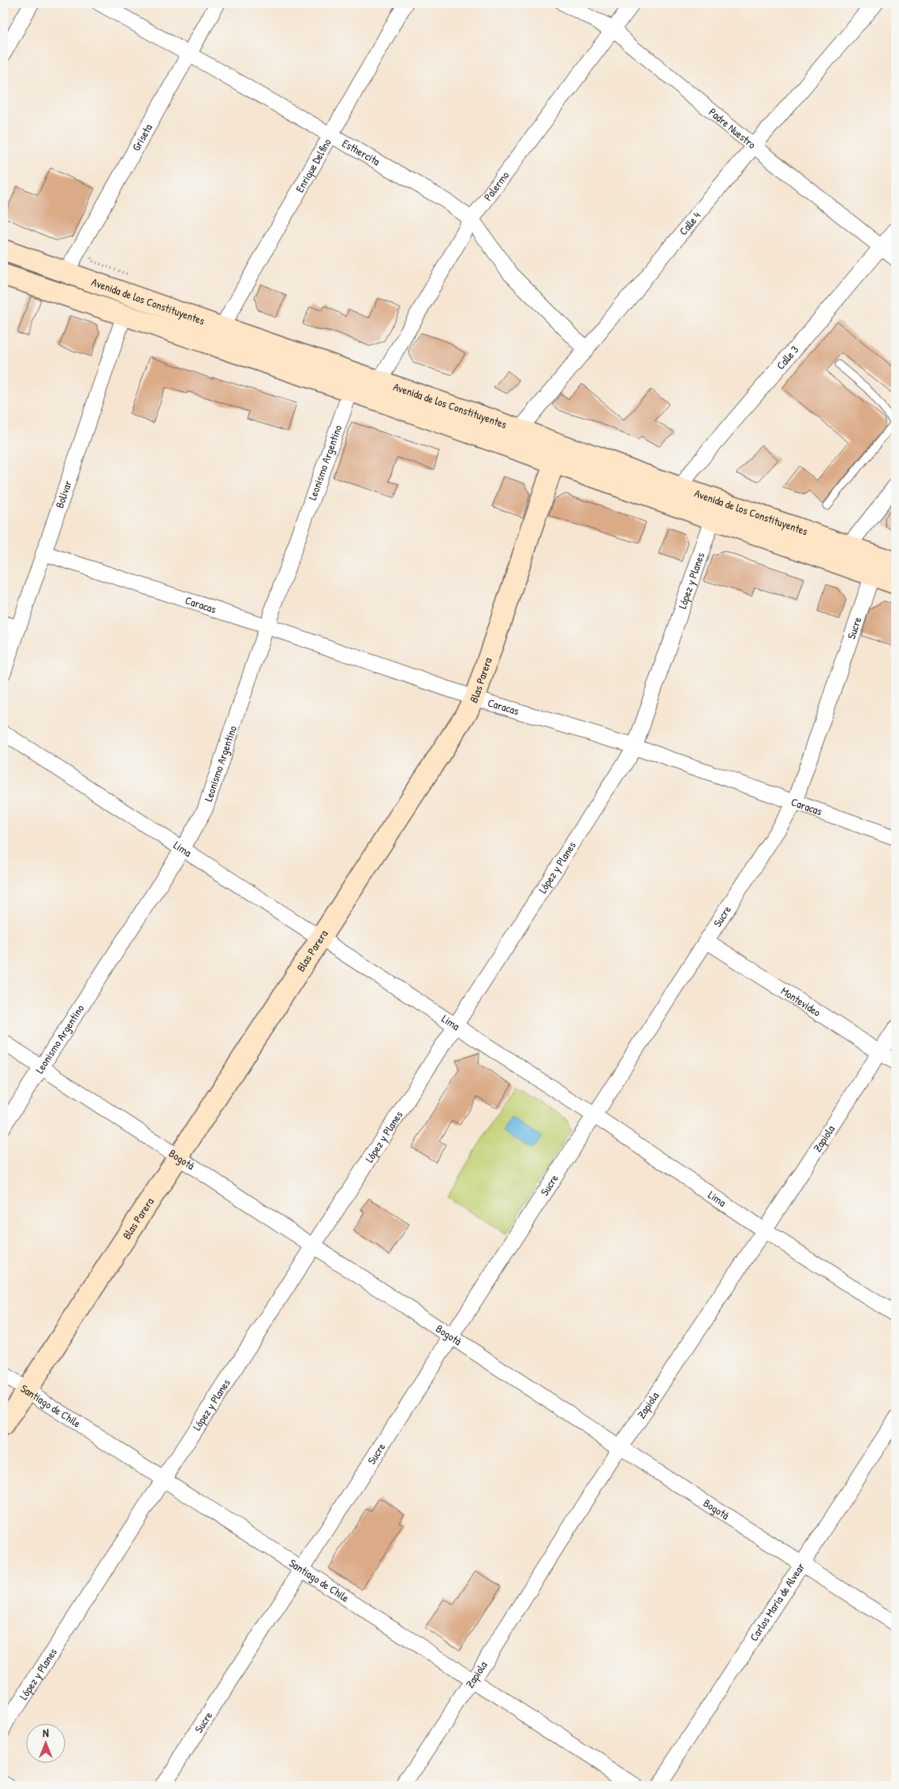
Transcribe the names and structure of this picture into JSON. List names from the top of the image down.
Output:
{
  "streets": {
    "main road": ["Avenida de los Constituyentes", "Blas Parera"],
    "street": [
      "Padre Nuestro",
      "Griseta",
      "Esthercita",
      "Enrique Delfino",
      "Palermo",
      "Calle 4",
      "Calle 3",
      "Leonismo Argentino",
      "Bolívar",
      "López y Planes",
      "Caracas",
      "Sucre",
      "Lima",
      "Montevideo",
      "Zapiola",
      "Bogotá",
      "Santiago de Chile",
      "Carlos María de Alvear"
    ]
  },
  "crossings": [
    ["Padre Nuestro", "Palermo"],
    ["Padre Nuestro", "Calle 4"],
    ["Padre Nuestro", "Calle 3"],
    ["Griseta", "Esthercita"],
    ["Griseta", "Avenida de los Constituyentes"],
    ["Esthercita", "Enrique Delfino"],
    ["Esthercita", "Palermo"],
    ["Esthercita", "Calle 4"],
    ["Enrique Delfino", "Avenida de los Constituyentes"],
    ["Palermo", "Avenida de los Constituyentes"],
    ["Calle 4", "Avenida de los Constituyentes"],
    ["Avenida de los Constituyentes", "Calle 3"],
    ["Avenida de los Constituyentes", "Leonismo Argentino"],
    ["Avenida de los Constituyentes", "Bolívar"],
    ["Avenida de los Constituyentes", "López y Planes"],
    ["Avenida de los Constituyentes", "Sucre"],
    ["Avenida de los Constituyentes", "Blas Parera"],
    ["Leonismo Argentino", "Caracas"],
    ["Leonismo Argentino", "Lima"],
    ["Leonismo Argentino", "Bogotá"],
    ["Bolívar", "Caracas"],
    ["López y Planes", "Caracas"],
    ["López y Planes", "Lima"],
    ["López y Planes", "Bogotá"],
    ["López y Planes", "Santiago de Chile"],
    ["Caracas", "Sucre"],
    ["Caracas", "Blas Parera"],
    ["Sucre", "Lima"],
    ["Sucre", "Montevideo"],
    ["Sucre", "Bogotá"],
    ["Sucre", "Santiago de Chile"],
    ["Blas Parera", "Lima"],
    ["Blas Parera", "Bogotá"],
    ["Blas Parera", "Santiago de Chile"],
    ["Lima", "Zapiola"],
    ["Montevideo", "Zapiola"],
    ["Zapiola", "Bogotá"],
    ["Zapiola", "Santiago de Chile"],
    ["Bogotá", "Carlos María de Alvear"]
  ],
  "north": "top"
}
